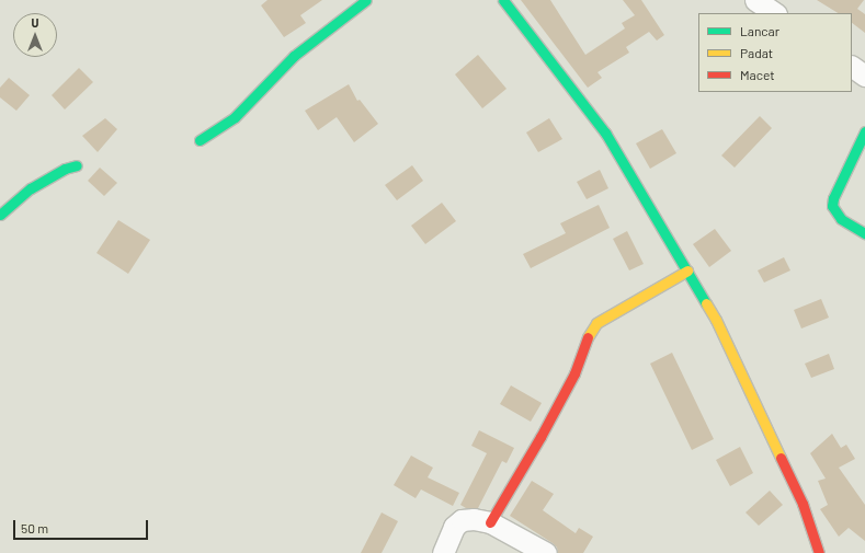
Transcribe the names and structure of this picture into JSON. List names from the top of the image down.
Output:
{
  "legend": ["Lancar", "Padat", "Macet"],
  "scale_bar": "50 m",
  "north": "top"
}
